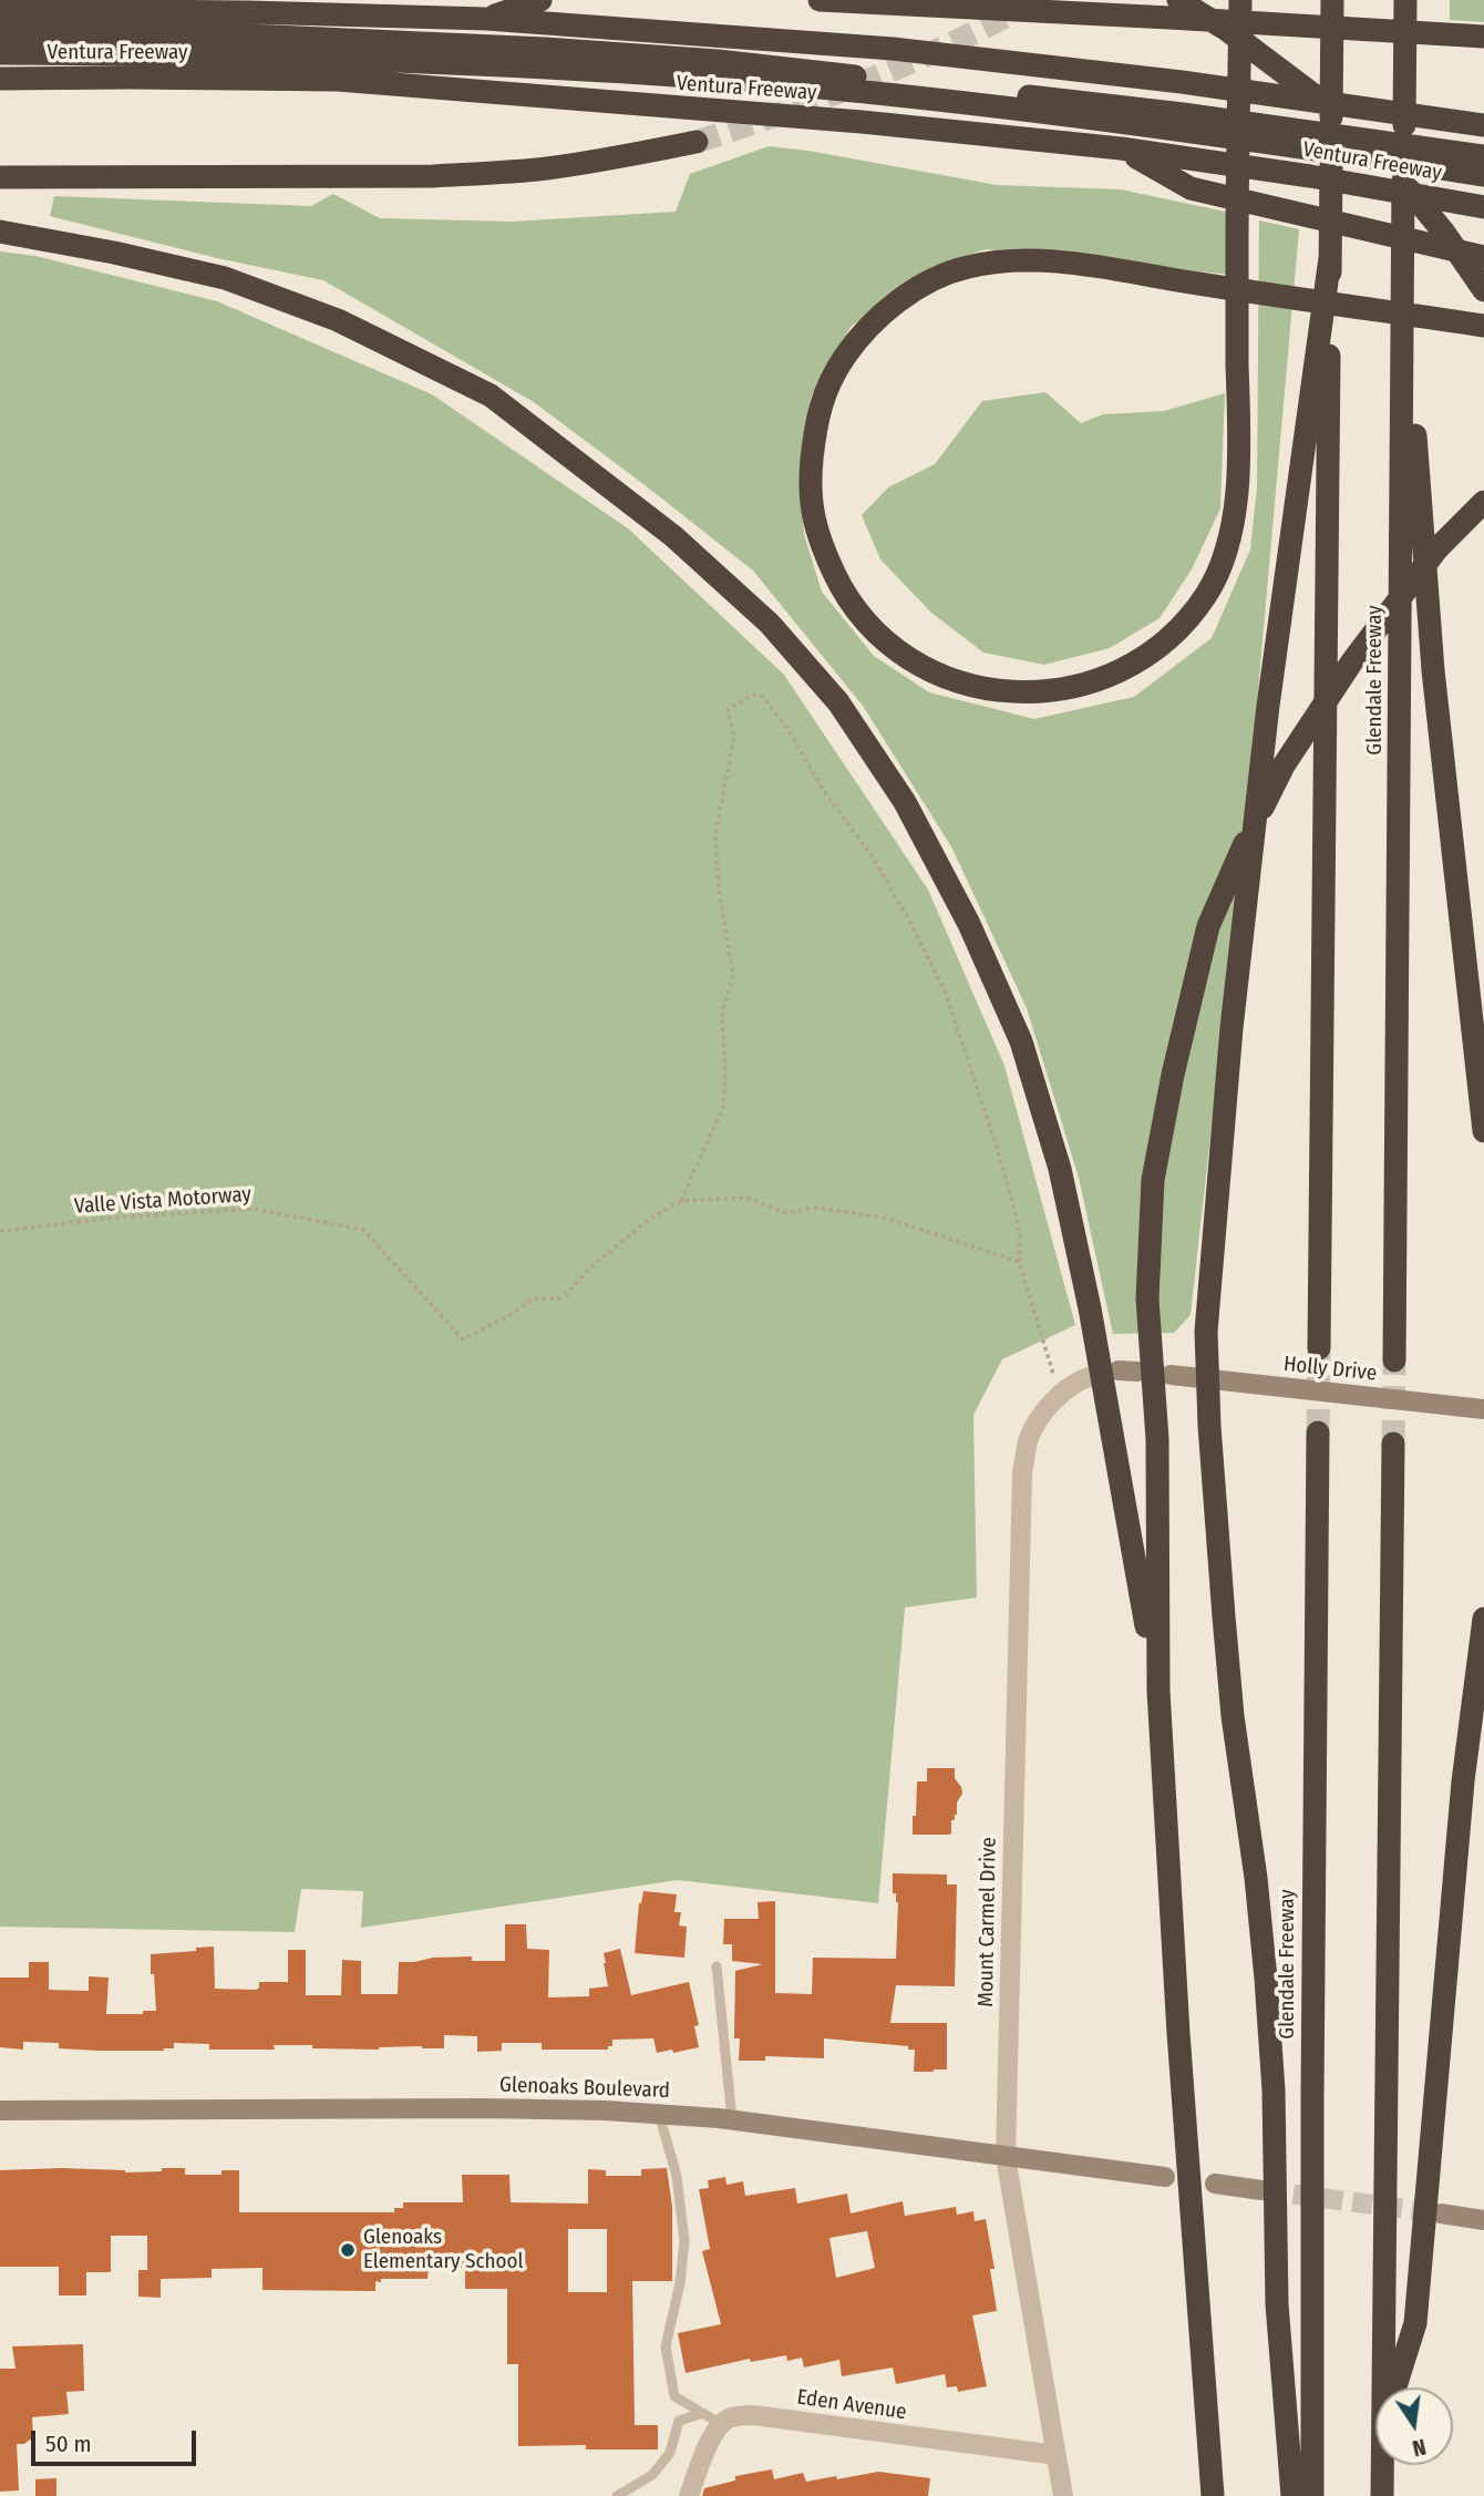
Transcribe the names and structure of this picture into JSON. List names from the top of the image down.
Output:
{
  "streets": {
    "highway": ["Ventura Freeway", "Glendale Freeway"],
    "street": [
      "Holly Drive",
      "Mount Carmel Drive",
      "Glenoaks Boulevard",
      "Eden Avenue"
    ],
    "path": ["Valle Vista Motorway"]
  },
  "crossings": [
    ["Mount Carmel Drive", "Glenoaks Boulevard"],
    ["Mount Carmel Drive", "Eden Avenue"]
  ],
  "places": ["Glenoaks Elementary School"],
  "scale_bar": "50 m",
  "north": "bottom"
}
